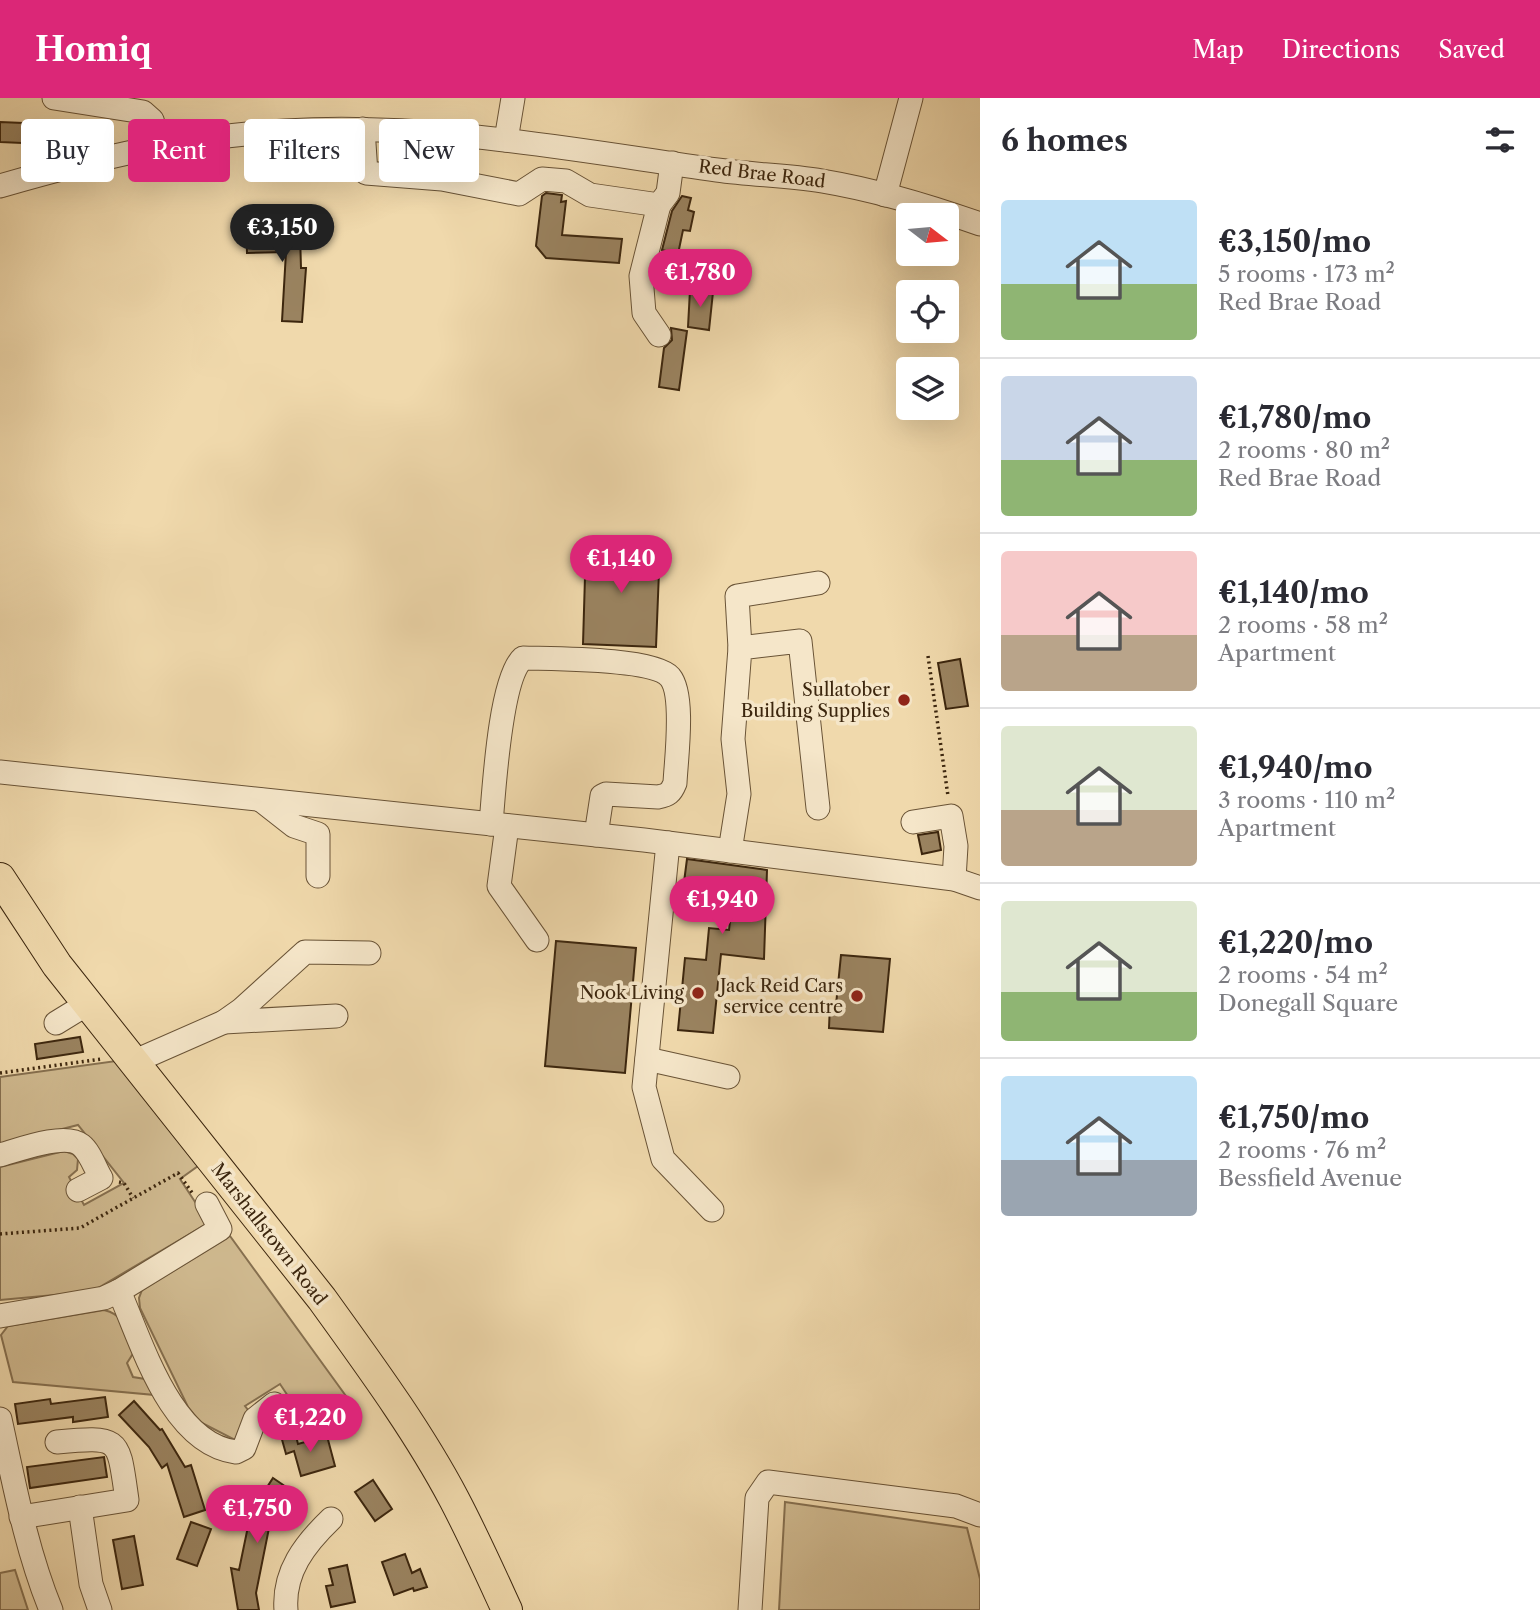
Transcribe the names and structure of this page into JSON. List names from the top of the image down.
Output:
{
  "streets": {
    "main road": ["Marshallstown Road"],
    "street": ["Red Brae Road"]
  },
  "places": ["Sullatober Building Supplies", "Nook Living", "Jack Reid Cars service centre"],
  "north": "right",
  "page": {
    "header": "Homiq",
    "nav": ["Map", "Directions", "Saved"],
    "heading": "6 homes",
    "chip": [
      "Buy",
      "Rent",
      "Filters",
      "New"
    ],
    "list": [
      {
        "name": "€3,150/mo",
        "note": "5 rooms · 173 m² · Red Brae Road"
      },
      {
        "name": "€1,780/mo",
        "note": "2 rooms · 80 m² · Red Brae Road"
      },
      {
        "name": "€1,140/mo",
        "note": "2 rooms · 58 m² · Apartment"
      },
      {
        "name": "€1,940/mo",
        "note": "3 rooms · 110 m² · Apartment"
      },
      {
        "name": "€1,220/mo",
        "note": "2 rooms · 54 m² · Donegall Square"
      },
      {
        "name": "€1,750/mo",
        "note": "2 rooms · 76 m² · Bessfield Avenue"
      }
    ],
    "price": [
      "€3,150",
      "€1,780",
      "€1,140",
      "€1,940",
      "€1,220",
      "€1,750"
    ]
  }
}
